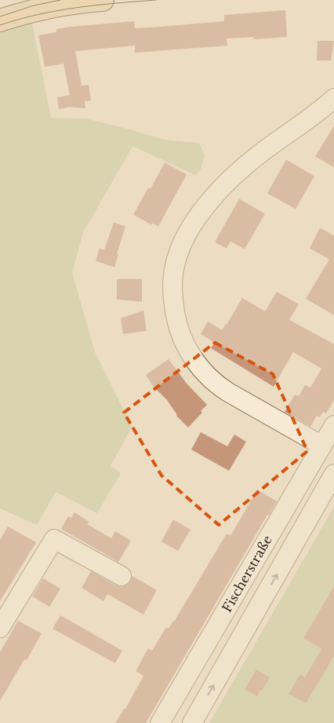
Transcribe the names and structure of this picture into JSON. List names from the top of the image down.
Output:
{
  "streets": {
    "street": ["Fischerstraße"]
  }
}
